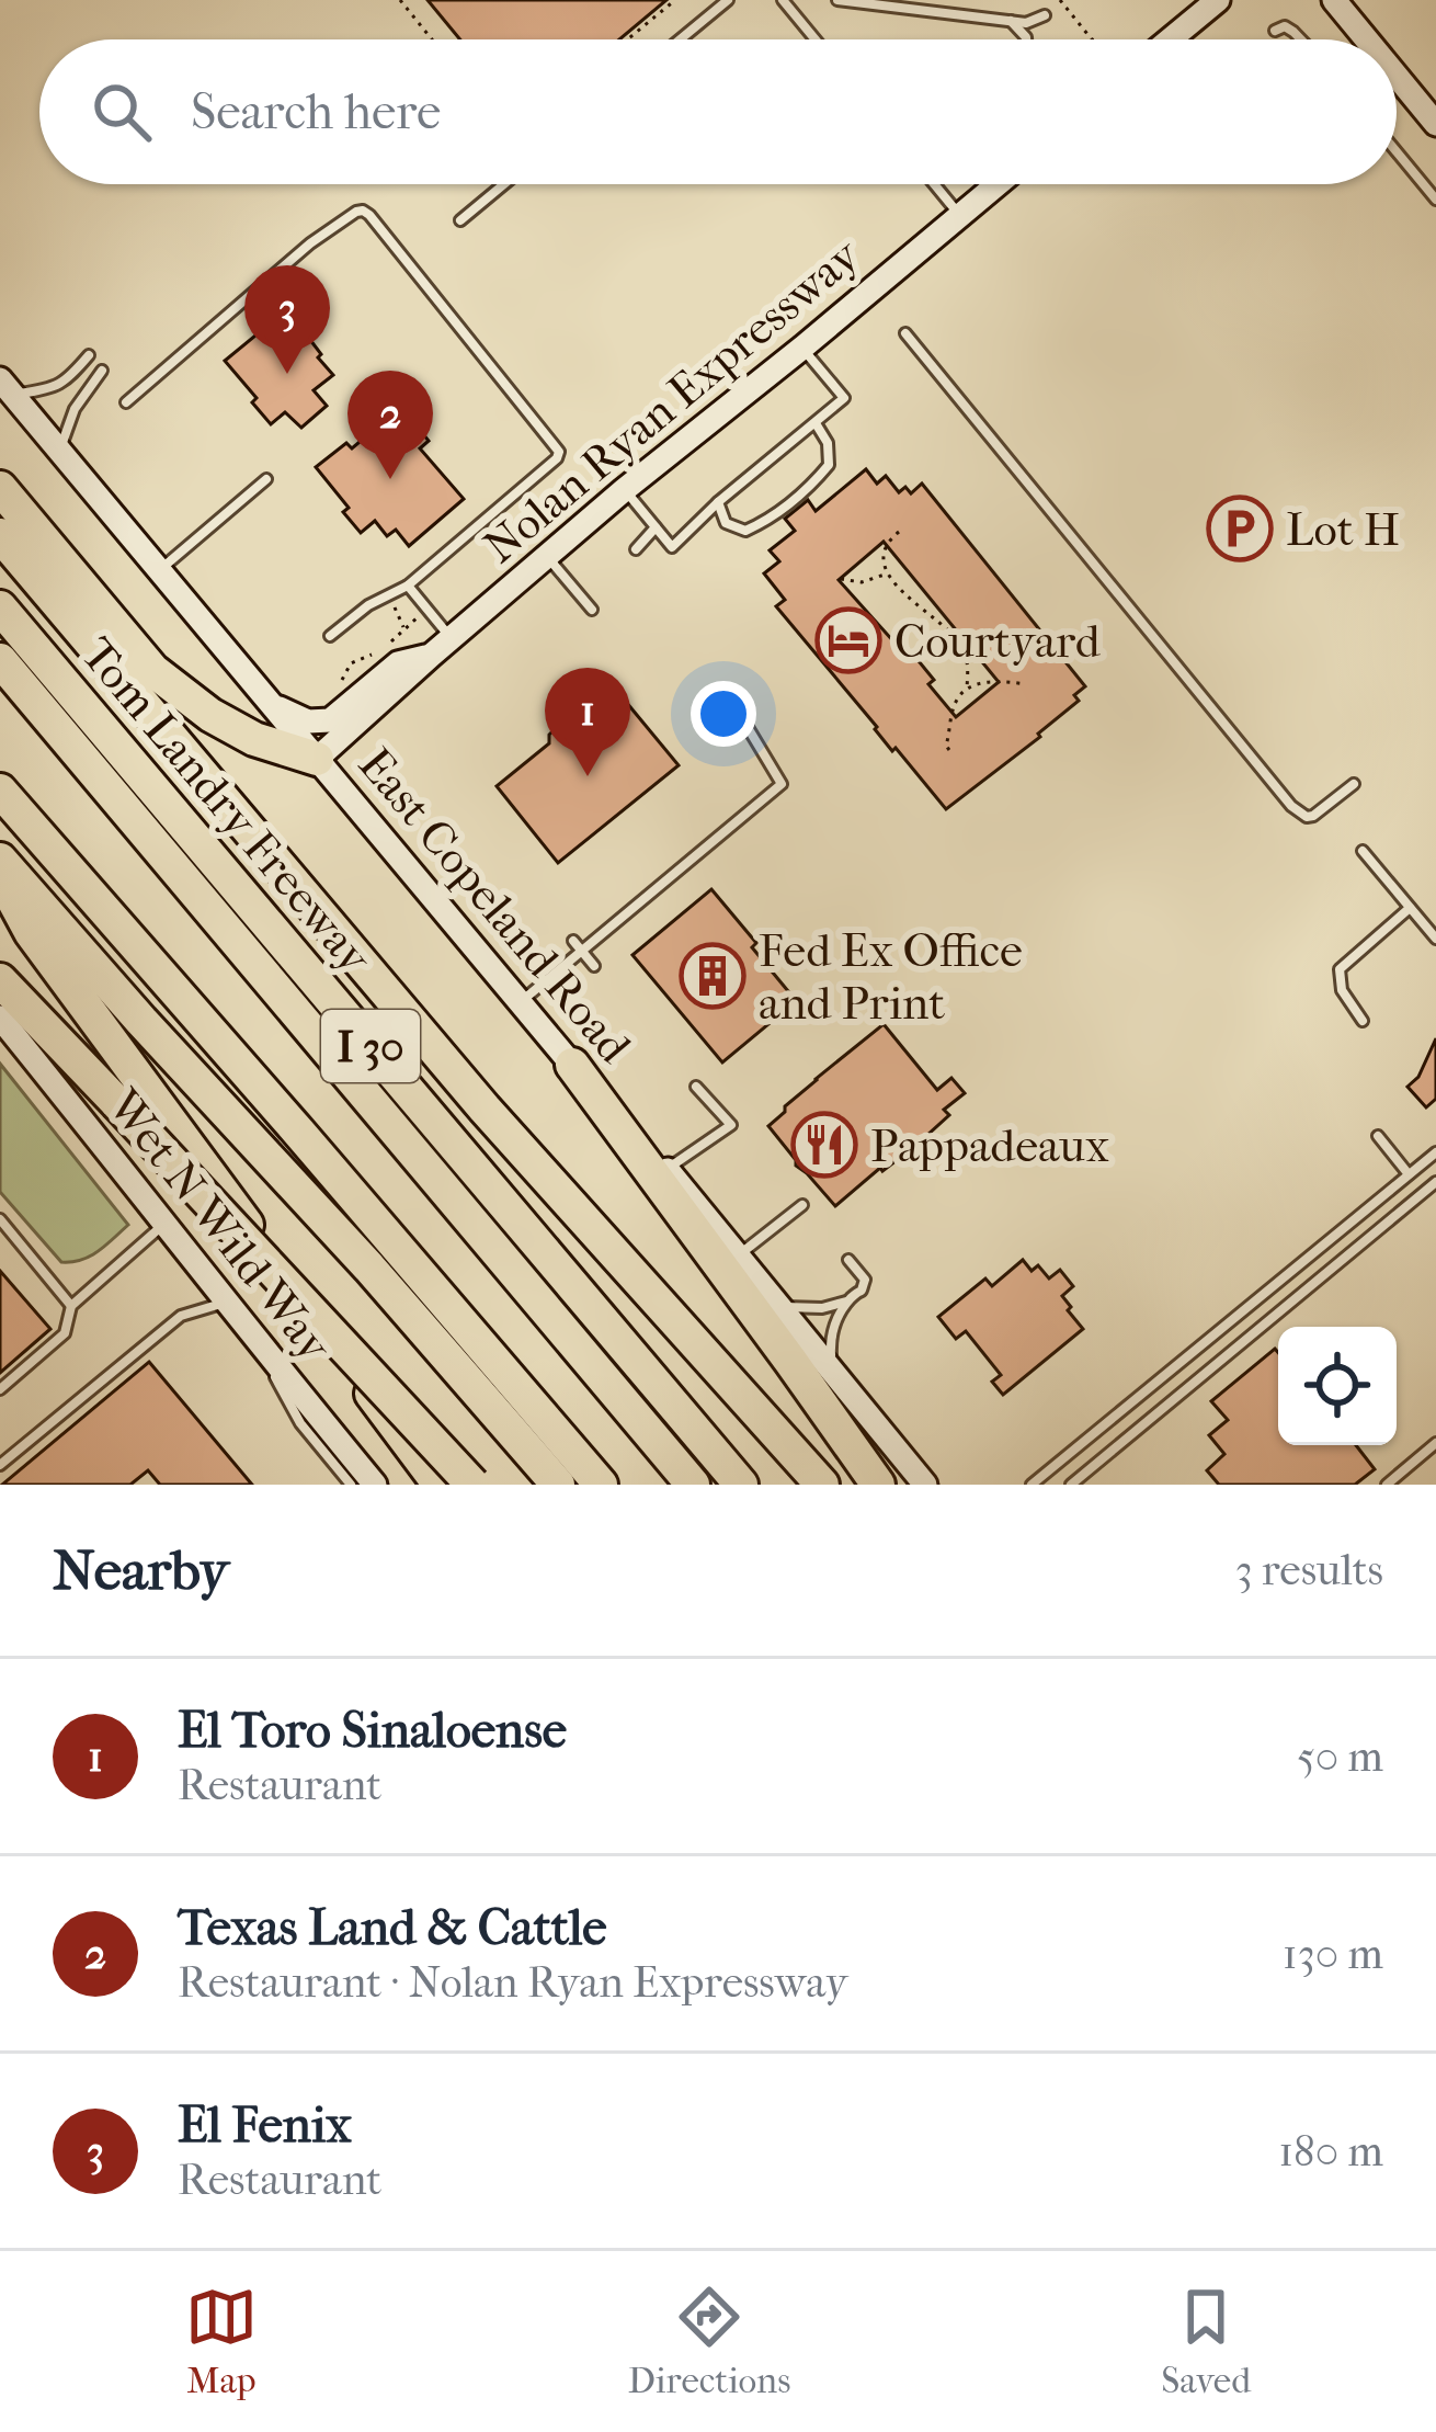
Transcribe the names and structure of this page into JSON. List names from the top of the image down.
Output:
{
  "streets": {
    "highway": ["Tom Landry Freeway", "I 30"],
    "main road": ["Nolan Ryan Expressway", "East Copeland Road", "Wet N Wild Way"]
  },
  "crossings": [
    ["Nolan Ryan Expressway", "East Copeland Road"]
  ],
  "places": {
    "parking": ["Lot H"],
    "hotel": ["Courtyard"],
    "building": ["Fed Ex Office and Print"],
    "restaurant": ["Pappadeaux"]
  },
  "page": {
    "search": "Search here",
    "pins": ["3", "2", "1"],
    "heading": ["Nearby", "3 results"],
    "list": [
      {
        "mark": "1",
        "name": "El Toro Sinaloense",
        "note": "Restaurant",
        "value": "50 m"
      },
      {
        "mark": "2",
        "name": "Texas Land & Cattle",
        "note": "Restaurant · Nolan Ryan Expressway",
        "value": "130 m"
      },
      {
        "mark": "3",
        "name": "El Fenix",
        "note": "Restaurant",
        "value": "180 m"
      }
    ],
    "nav": ["Map", "Directions", "Saved"]
  }
}
